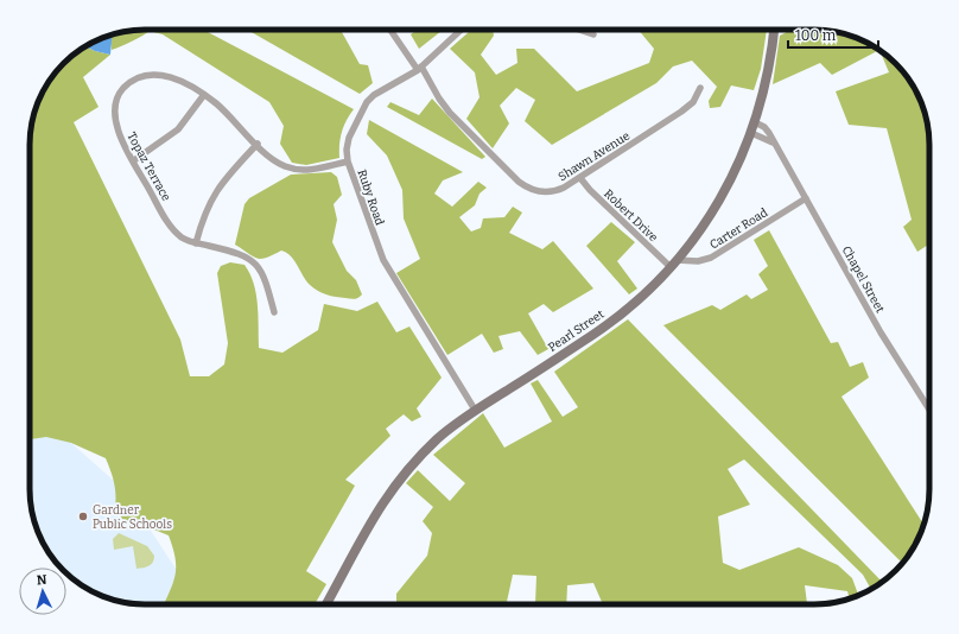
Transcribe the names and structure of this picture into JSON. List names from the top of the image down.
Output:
{
  "streets": {
    "main road": ["Pearl Street"],
    "street": [
      "Shawn Avenue",
      "Topaz Terrace",
      "Ruby Road",
      "Robert Drive",
      "Carter Road",
      "Chapel Street"
    ]
  },
  "crossings": [
    ["Shawn Avenue", "Ruby Road"],
    ["Shawn Avenue", "Robert Drive"],
    ["Topaz Terrace", "Ruby Road"],
    ["Ruby Road", "Pearl Street"],
    ["Robert Drive", "Carter Road"],
    ["Robert Drive", "Pearl Street"],
    ["Carter Road", "Chapel Street"],
    ["Carter Road", "Pearl Street"],
    ["Chapel Street", "Pearl Street"]
  ],
  "places": ["Gardner Public Schools"],
  "scale_bar": "100 m",
  "north": "top"
}
